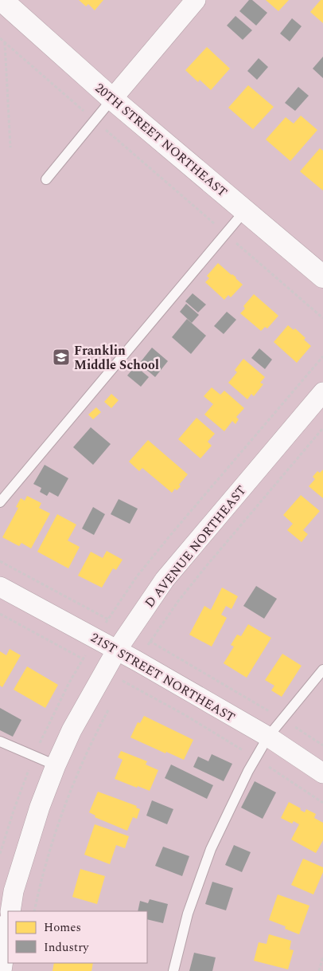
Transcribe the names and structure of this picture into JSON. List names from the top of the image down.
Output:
{
  "streets": {
    "street": ["20TH STREET NORTHEAST", "D AVENUE NORTHEAST", "21ST STREET NORTHEAST"]
  },
  "crossings": [
    ["D AVENUE NORTHEAST", "21ST STREET NORTHEAST"]
  ],
  "places": {
    "school or university": ["Franklin Middle School"]
  },
  "legend": ["Homes", "Industry"]
}
